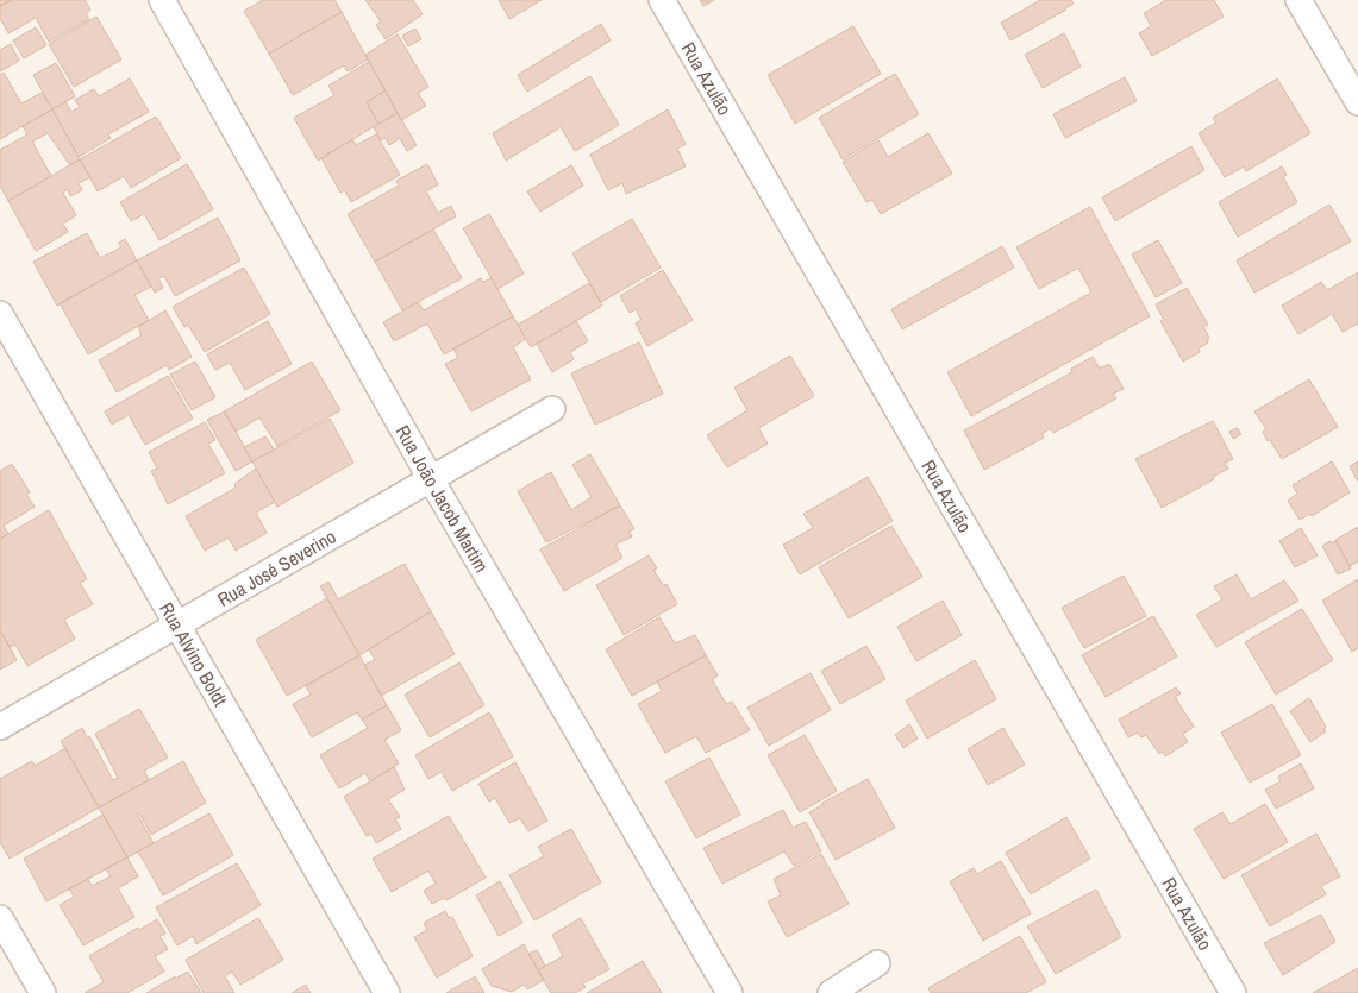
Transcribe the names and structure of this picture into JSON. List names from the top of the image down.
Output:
{
  "streets": {
    "street": [
      "Rua Azulão",
      "Rua João Jacob Martim",
      "Rua José Severino",
      "Rua Alvino Boldt"
    ]
  },
  "crossings": [
    ["Rua João Jacob Martim", "Rua José Severino"],
    ["Rua José Severino", "Rua Alvino Boldt"]
  ]
}
